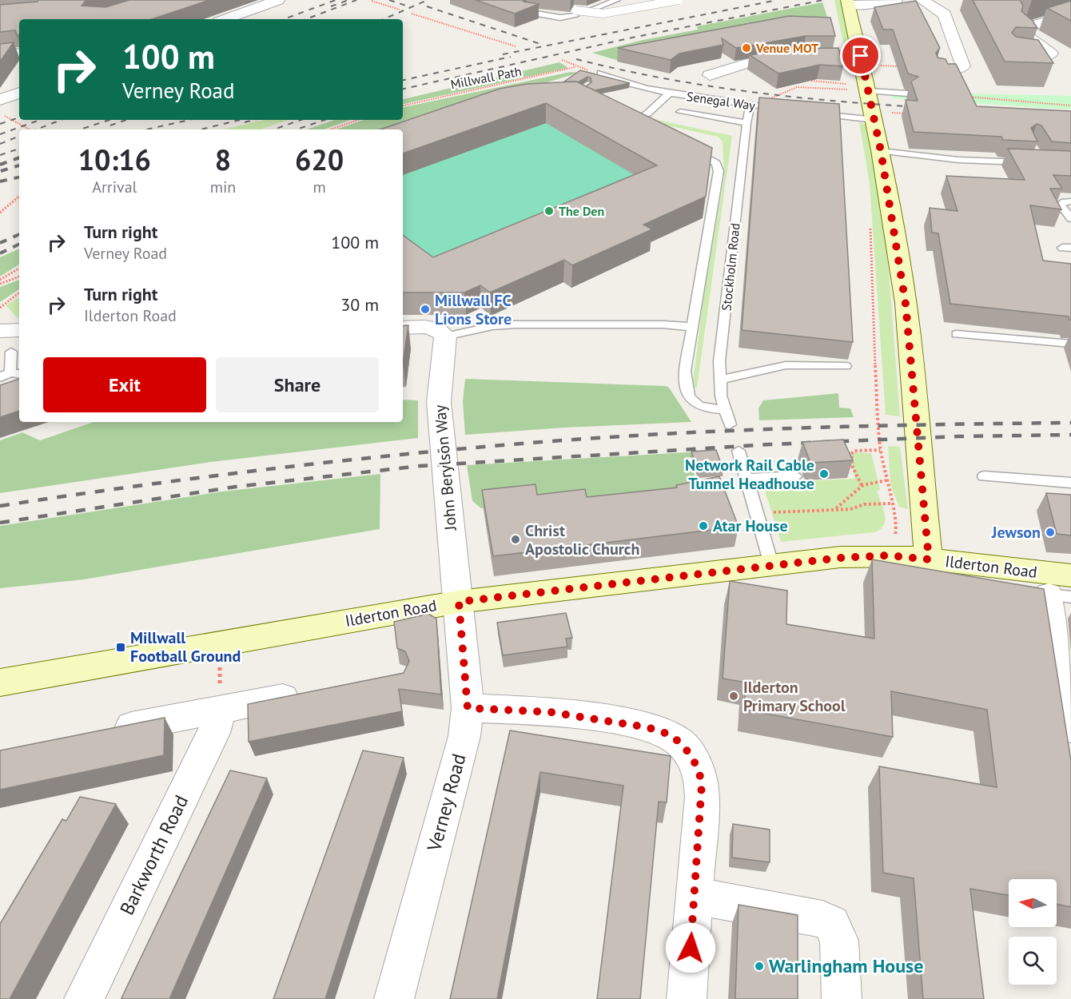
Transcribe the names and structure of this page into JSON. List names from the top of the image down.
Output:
{
  "streets": {
    "street": [
      "John Berylson Way",
      "Ilderton Road",
      "Verney Road",
      "Barkworth Road"
    ],
    "lane": ["Senegal Way", "Stockholm Road"],
    "path": ["Millwall Path"]
  },
  "crossings": [
    ["Senegal Way", "Stockholm Road"],
    ["John Berylson Way", "Ilderton Road"],
    ["John Berylson Way", "Verney Road"],
    ["Ilderton Road", "Verney Road"]
  ],
  "places": {
    "other": [
      "Venue MOT",
      "The Den",
      "Millwall FC Lions Store",
      "Network Rail Cable Tunnel Headhouse",
      "Atar House",
      "Jewson",
      "Christ Apostolic Church",
      "Ilderton Primary School",
      "Warlingham House"
    ],
    "transit": ["Millwall Football Ground"]
  },
  "north": "left",
  "page": {
    "turn": ["100 m", "Verney Road"],
    "eta": [
      "10:16",
      "Arrival",
      "8",
      "min",
      "620",
      "m"
    ],
    "list": [
      {
        "name": "Turn right",
        "note": "Verney Road",
        "value": "100 m"
      },
      {
        "name": "Turn right",
        "note": "Ilderton Road",
        "value": "30 m"
      }
    ],
    "buttons": ["Exit", "Share"]
  }
}
